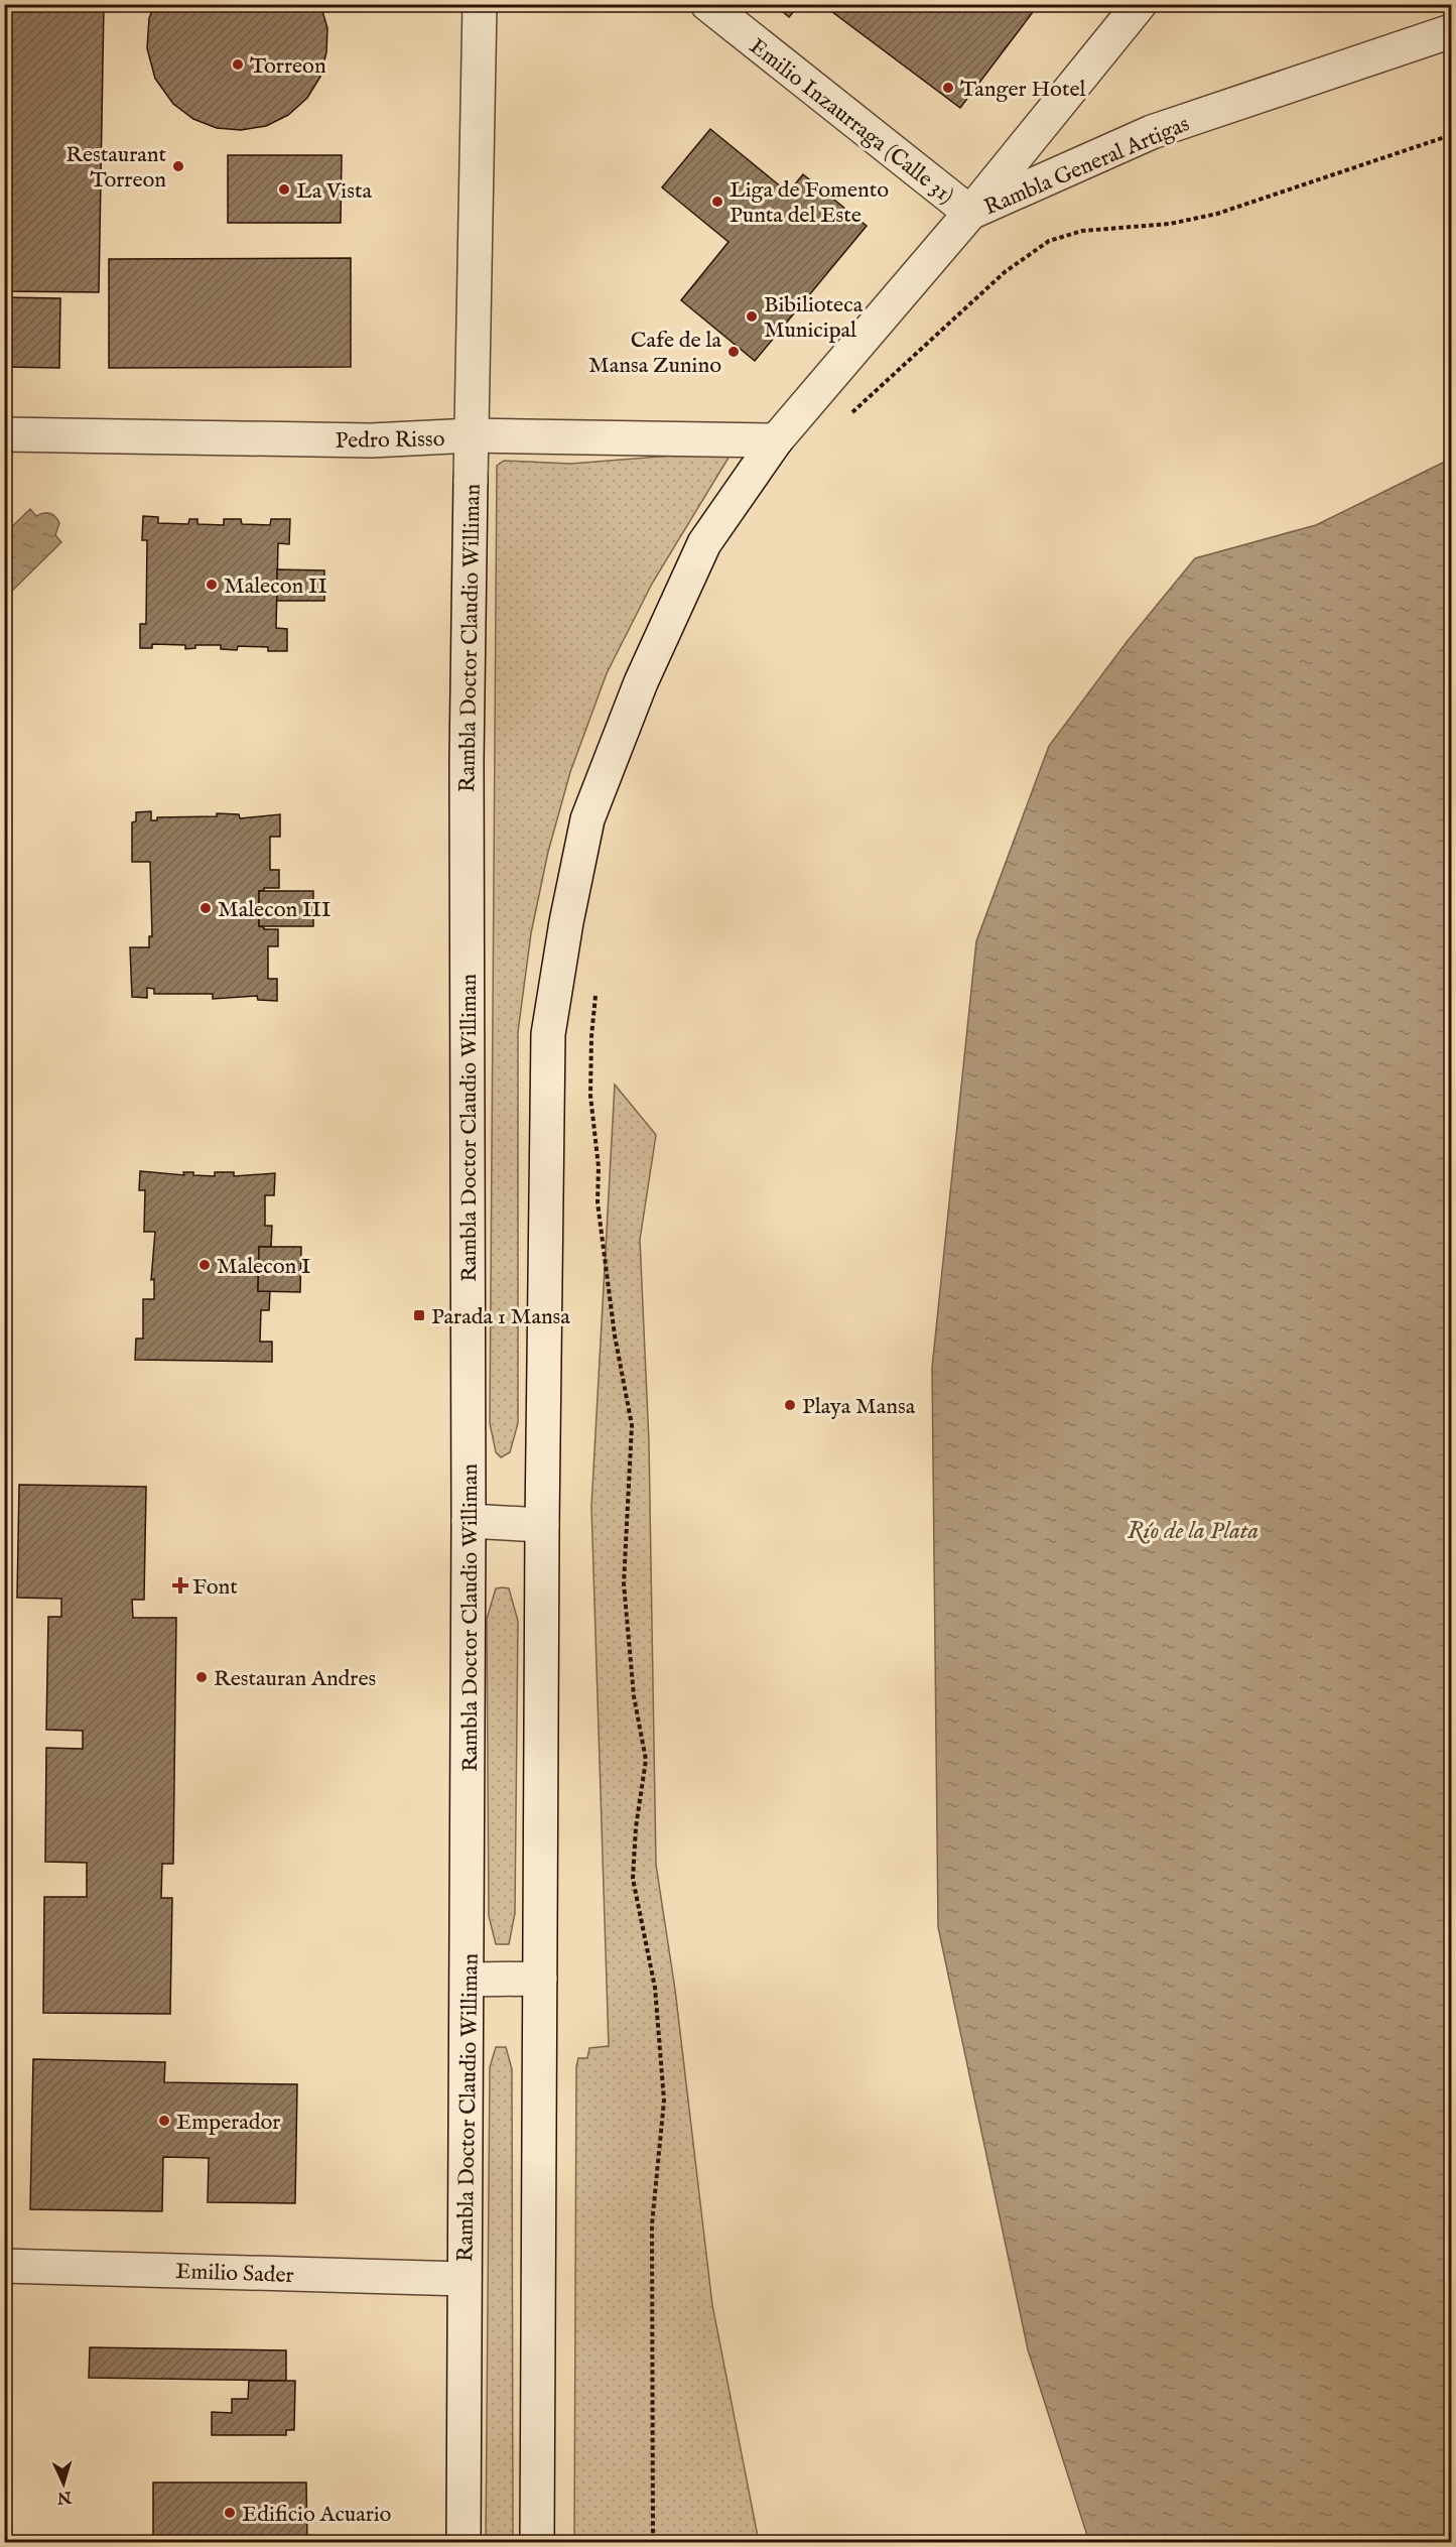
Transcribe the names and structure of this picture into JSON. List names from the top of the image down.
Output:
{
  "streets": {
    "main road": [
      "Emilio Inzaurraga (Calle 31)",
      "Rambla General Artigas",
      "Pedro Risso",
      "Rambla Doctor Claudio Williman",
      "Emilio Sader"
    ]
  },
  "crossings": [
    ["Emilio Inzaurraga (Calle 31)", "Rambla General Artigas"],
    ["Rambla General Artigas", "Pedro Risso"],
    ["Pedro Risso", "Rambla Doctor Claudio Williman"],
    ["Rambla Doctor Claudio Williman", "Emilio Sader"]
  ],
  "water": ["Río de la Plata"],
  "places": {
    "other": [
      "Torreon",
      "Tanger Hotel",
      "Restaurant Torreon",
      "La Vista",
      "Liga de Fomento Punta del Este",
      "Bibilioteca Municipal",
      "Cafe de la Mansa Zunino",
      "Malecon II",
      "Malecon III",
      "Malecon I",
      "Playa Mansa",
      "Restauran Andres",
      "Emperador",
      "Edificio Acuario"
    ],
    "transit": ["Parada 1 Mansa"],
    "health": ["Font"]
  },
  "north": "bottom"
}
